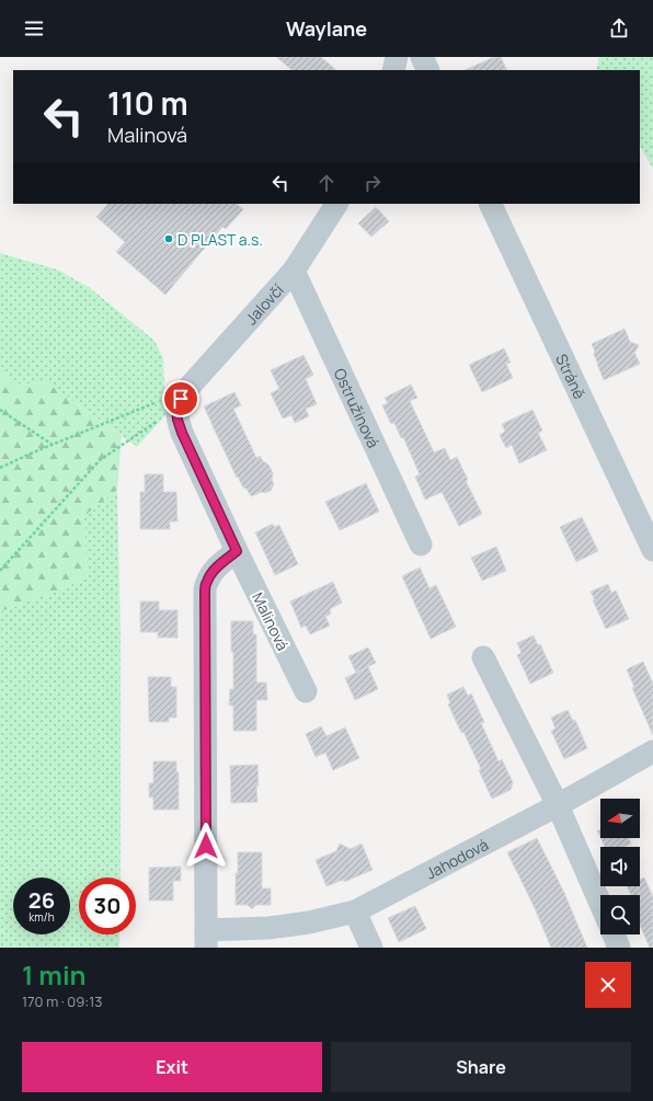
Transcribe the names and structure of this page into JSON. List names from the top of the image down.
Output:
{
  "streets": {
    "street": [
      "Jalovčí",
      "Stráně",
      "Ostružinová",
      "Malinová",
      "Jahodová"
    ]
  },
  "crossings": [
    ["Jalovčí", "Ostružinová"],
    ["Jalovčí", "Malinová"]
  ],
  "places": ["D PLAST a.s."],
  "north": "left",
  "page": {
    "header": "Waylane",
    "turn": ["110 m", "Malinová"],
    "speed": "26 km/h",
    "limit": "30",
    "heading": ["1 min", "170 m · 09:13"],
    "buttons": ["Exit", "Share"]
  }
}
